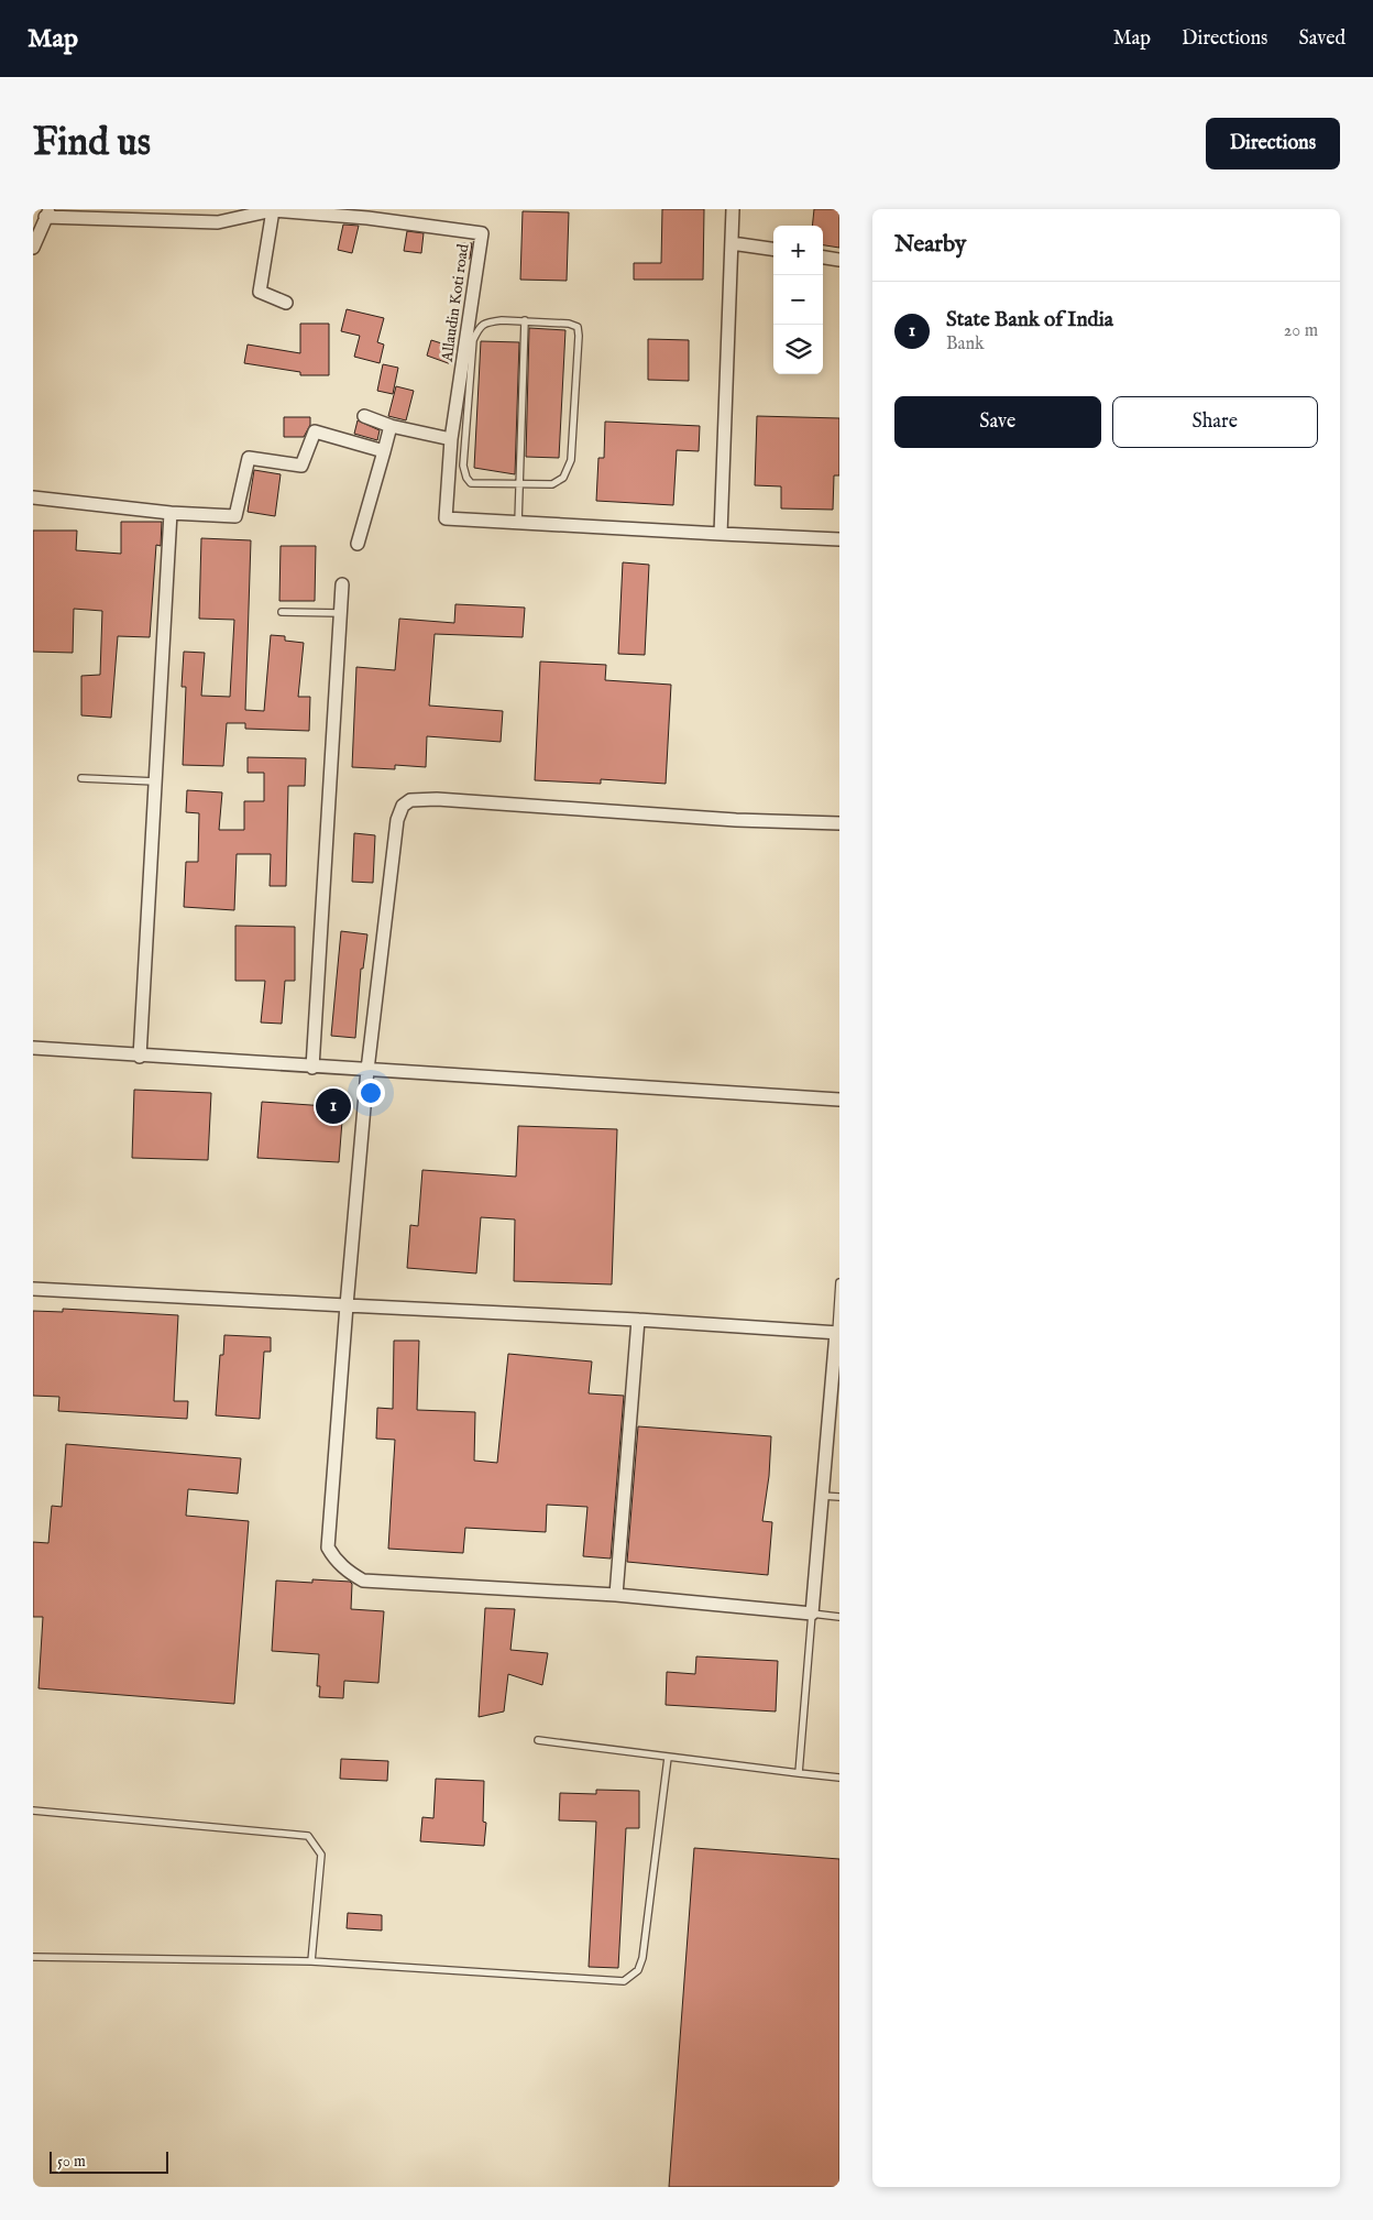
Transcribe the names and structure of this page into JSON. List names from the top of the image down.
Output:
{
  "streets": {
    "street": ["Allaudin Koti road"]
  },
  "scale_bar": "50 m",
  "page": {
    "header": "Map",
    "nav": ["Map", "Directions", "Saved"],
    "buttons": [
      "Directions",
      ["Save", "Share"]
    ],
    "title": "Find us",
    "heading": "Nearby",
    "map_buttons": ["+", "−"],
    "list": [
      {
        "mark": "1",
        "name": "State Bank of India",
        "note": "Bank",
        "value": "20 m"
      }
    ],
    "pins": "1",
    "scale": "50 m"
  }
}
